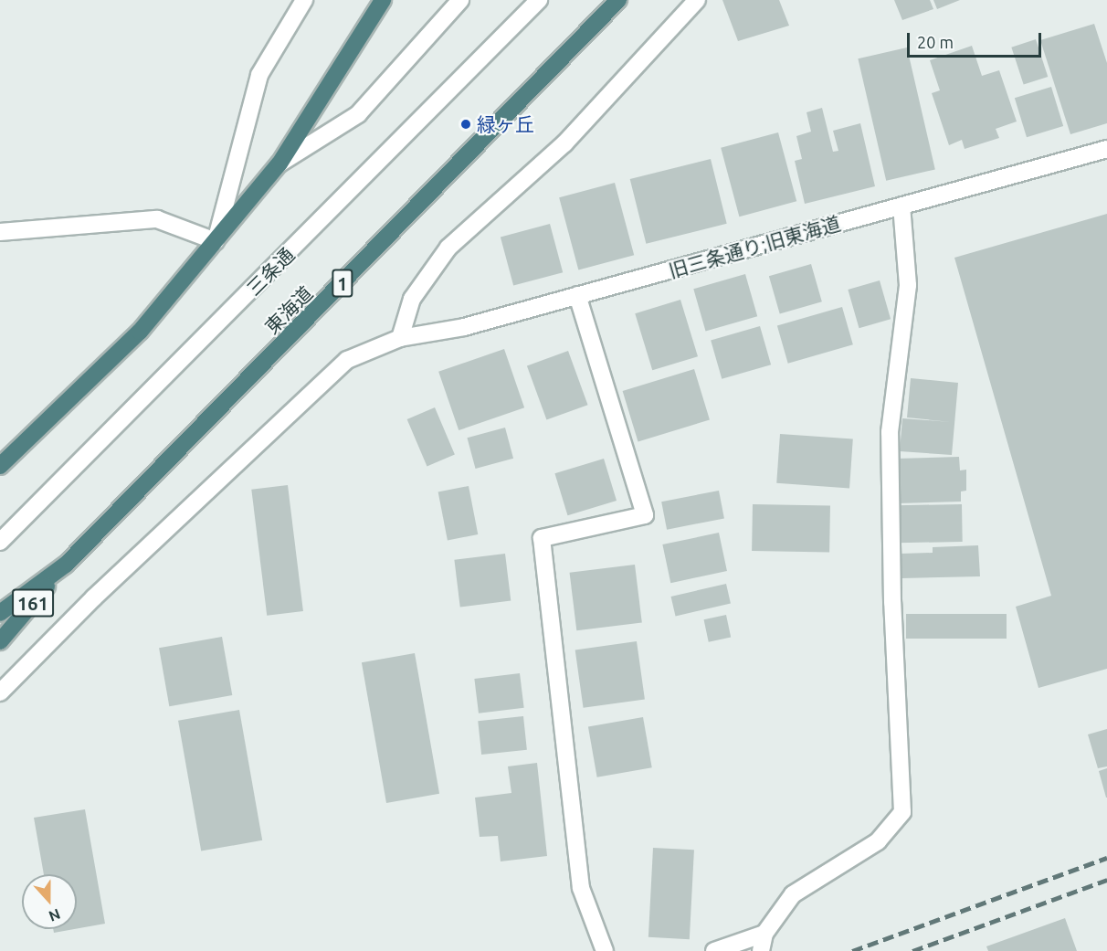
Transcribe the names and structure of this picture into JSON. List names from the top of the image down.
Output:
{
  "streets": {
    "highway": ["1", "東海道", "161"],
    "street": ["旧三条通り;旧東海道", "三条通"]
  },
  "crossings": [
    ["東海道", "161"]
  ],
  "places": ["緑ヶ丘"],
  "scale_bar": "20 m",
  "north": "bottom"
}
